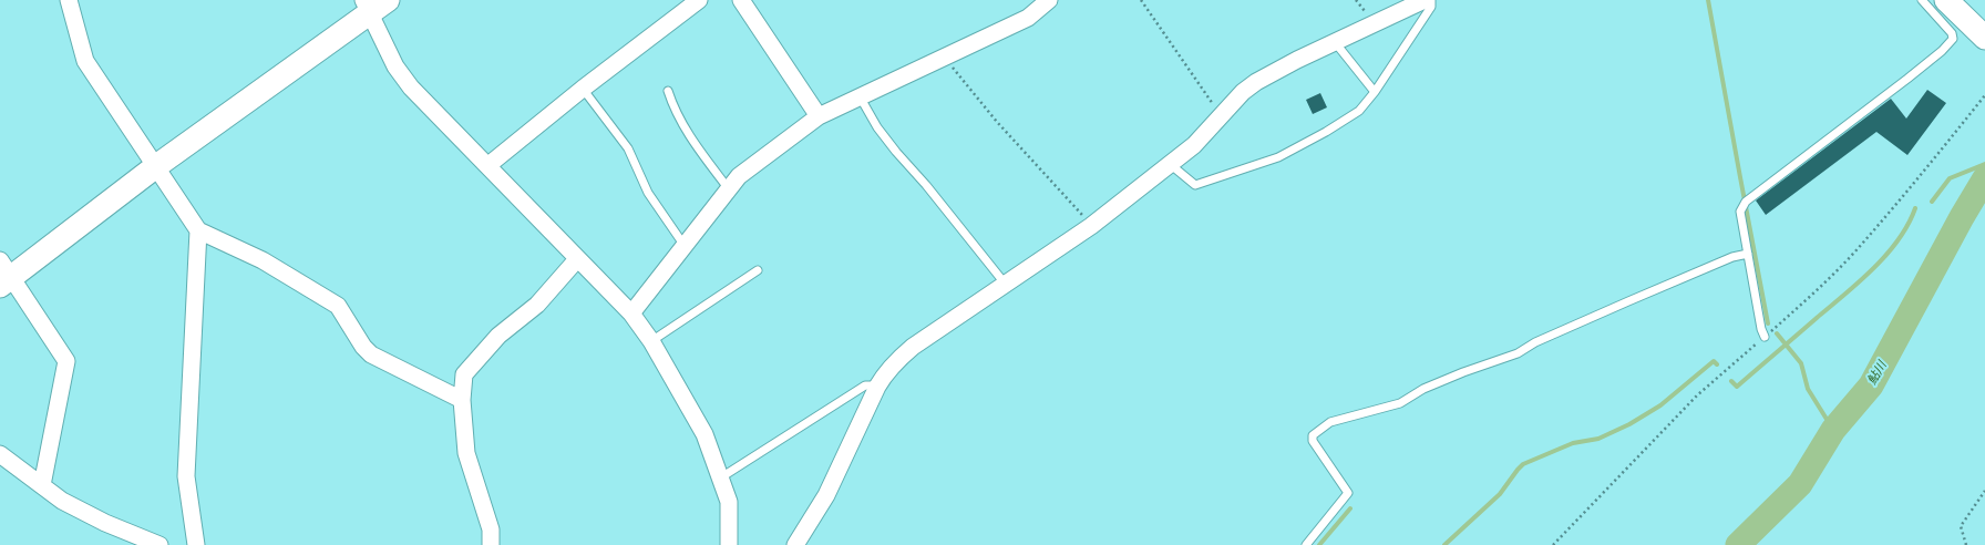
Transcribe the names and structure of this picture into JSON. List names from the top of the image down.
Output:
{
  "water": ["鮎川"]
}
